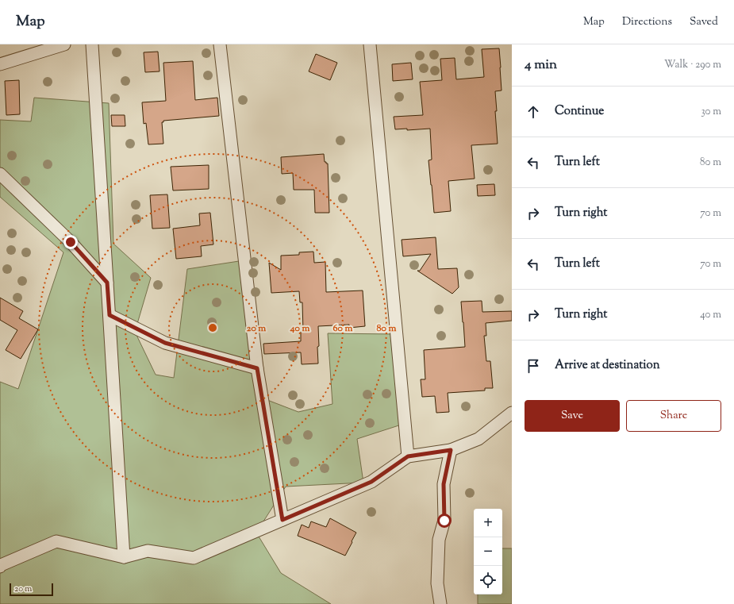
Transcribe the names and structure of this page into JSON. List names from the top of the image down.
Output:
{
  "scale_bar": "20 m",
  "page": {
    "header": "Map",
    "nav": ["Map", "Directions", "Saved"],
    "heading": ["4 min", "Walk · 290 m"],
    "list": [
      ["Continue", "30 m"],
      ["Turn left", "80 m"],
      ["Turn right", "70 m"],
      ["Turn left", "70 m"],
      ["Turn right", "40 m"],
      "Arrive at destination"
    ],
    "buttons": ["Save", "Share"],
    "map_buttons": ["+", "−"],
    "scale": "20 m"
  },
  "rings": [
    "20 m",
    "40 m",
    "60 m",
    "80 m"
  ]
}
